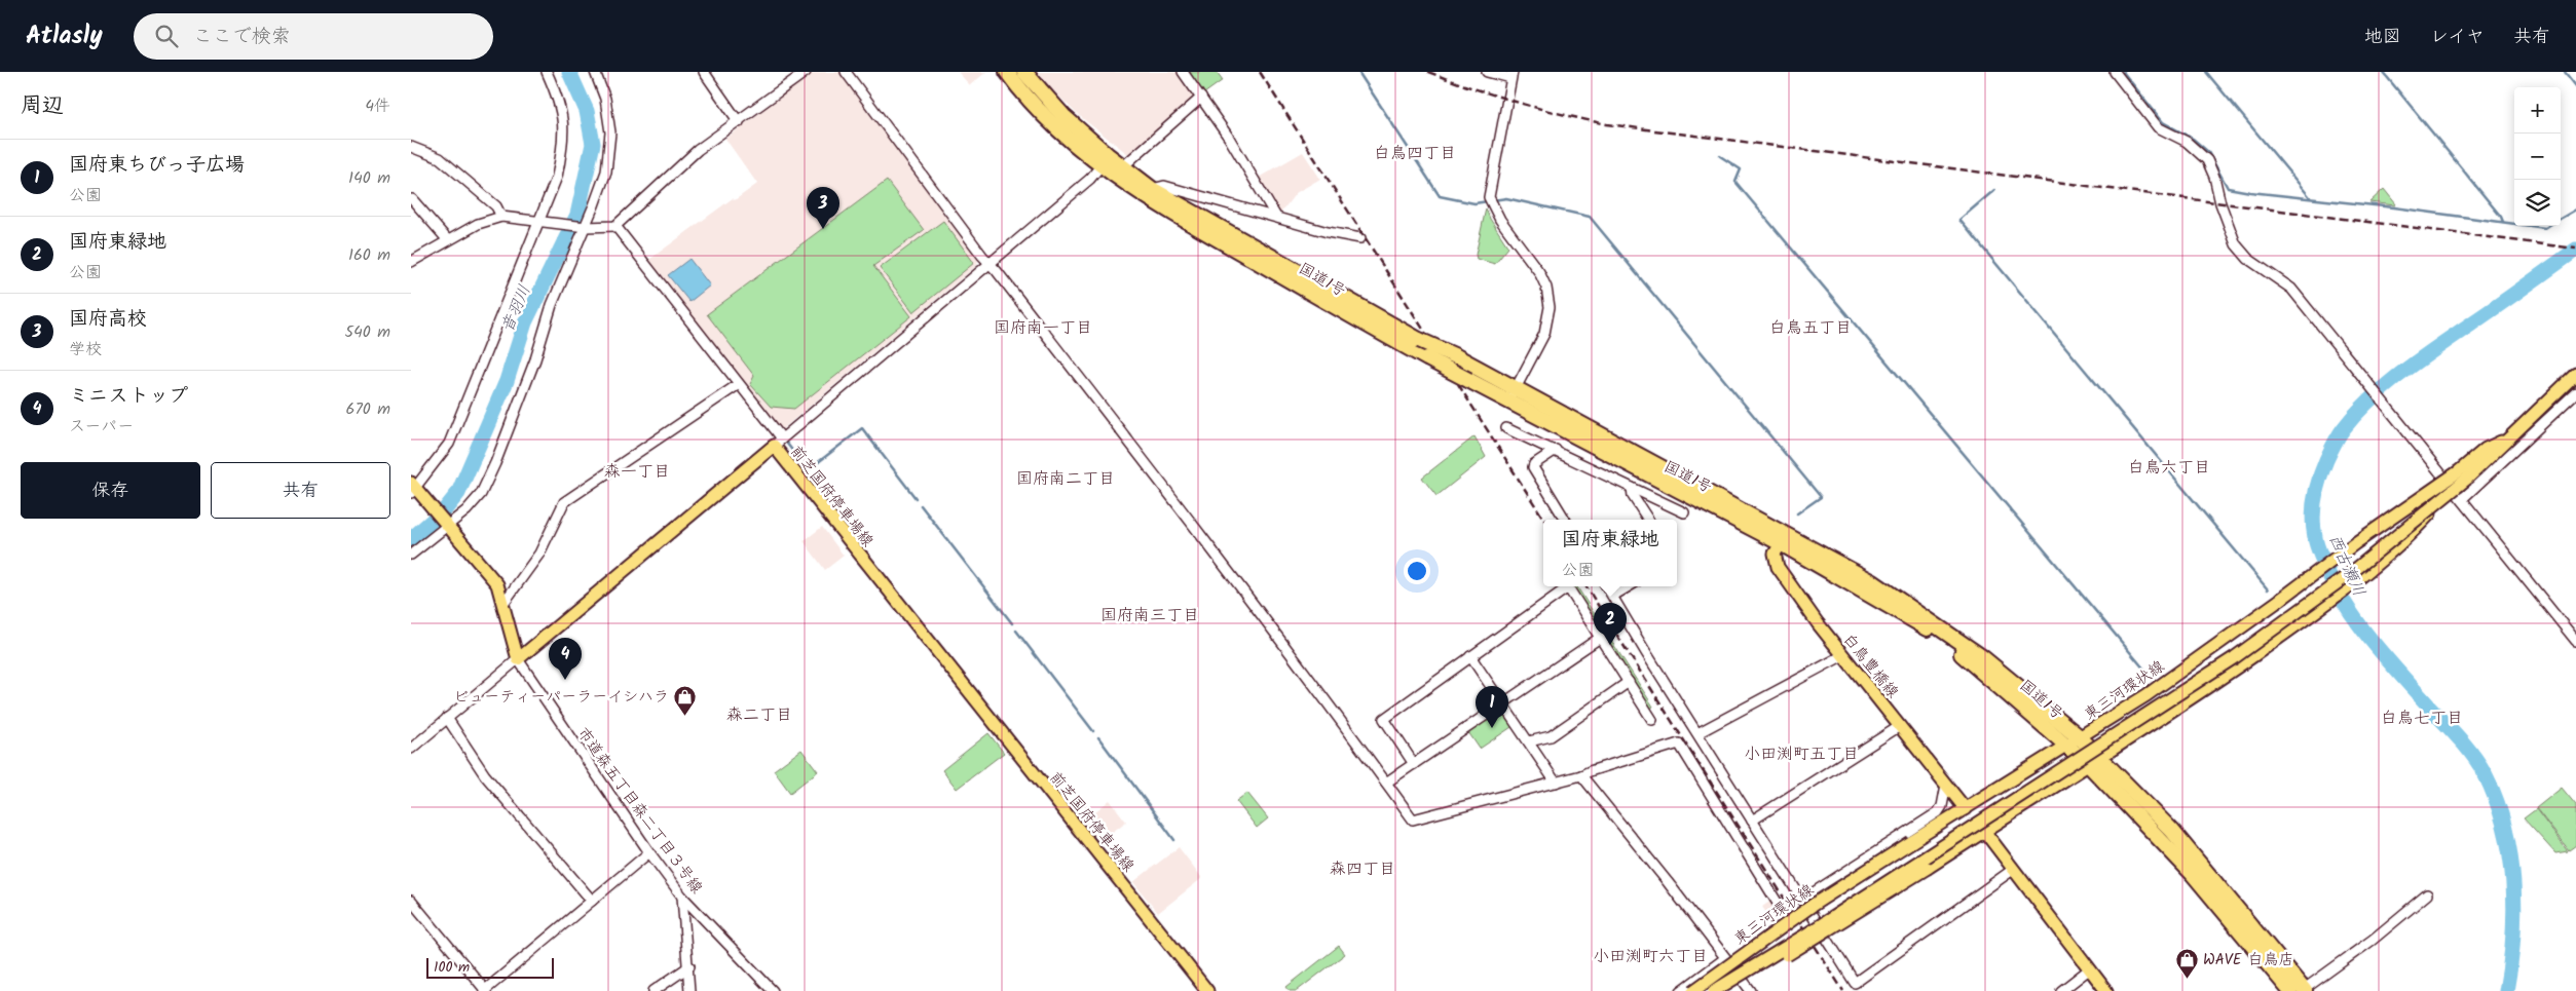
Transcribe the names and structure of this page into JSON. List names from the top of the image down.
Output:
{
  "streets": {
    "highway": ["国道1号"],
    "main road": ["前芝国府停車場線", "白鳥豊橋線", "東三河環状線"],
    "street": ["市道森五丁目森二丁目３号線"]
  },
  "crossings": [
    ["国道1号", "白鳥豊橋線"],
    ["国道1号", "東三河環状線"],
    ["前芝国府停車場線", "市道森五丁目森二丁目３号線"],
    ["白鳥豊橋線", "東三河環状線"]
  ],
  "districts": [
    "白鳥四丁目",
    "国府南一丁目",
    "白鳥五丁目",
    "白鳥六丁目",
    "森一丁目",
    "国府南二丁目",
    "国府南三丁目",
    "森二丁目",
    "白鳥七丁目",
    "小田渕町五丁目",
    "森四丁目",
    "小田渕町六丁目"
  ],
  "water": ["音羽川", "西古瀬川"],
  "places": {
    "shop": ["ビューティーパーラーイシハラ", "WAVE 白鳥店"]
  },
  "scale_bar": "100 m",
  "page": {
    "header": "Atlasly",
    "search": "ここで検索",
    "nav": ["地図", "レイヤ", "共有"],
    "heading": ["周辺", "4件"],
    "map_buttons": ["+", "−"],
    "list": [
      {
        "mark": "1",
        "name": "国府東ちびっ子広場",
        "note": "公園",
        "value": "140 m"
      },
      {
        "mark": "2",
        "name": "国府東緑地",
        "note": "公園",
        "value": "160 m"
      },
      {
        "mark": "3",
        "name": "国府高校",
        "note": "学校",
        "value": "540 m"
      },
      {
        "mark": "4",
        "name": "ミニストップ",
        "note": "スーパー",
        "value": "670 m"
      }
    ],
    "pins": [
      "3",
      "2",
      "4",
      "1"
    ],
    "buttons": ["保存", "共有"],
    "popup": ["国府東緑地", "公園"],
    "scale": "100 m"
  }
}
